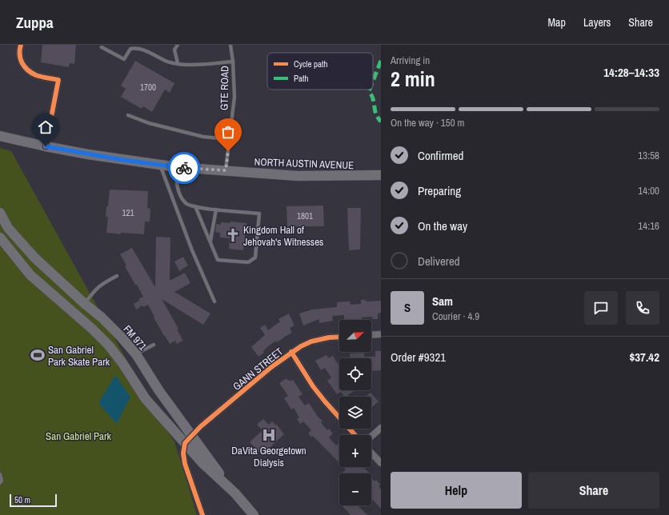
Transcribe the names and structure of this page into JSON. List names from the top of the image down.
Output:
{
  "streets": {
    "main road": ["NORTH AUSTIN AVENUE", "FM 971"],
    "street": ["GANN STREET"],
    "lane": ["GTE ROAD"]
  },
  "crossings": [
    ["GTE ROAD", "NORTH AUSTIN AVENUE"],
    ["FM 971", "GANN STREET"]
  ],
  "parks": ["San Gabriel Park"],
  "places": {
    "church": ["Kingdom Hall of Jehovah's Witnesses"],
    "sports": ["San Gabriel Park Skate Park"],
    "hospital": ["DaVita Georgetown Dialysis"]
  },
  "house_numbers": ["1700", "121", "1801"],
  "legend": ["Cycle path", "Path"],
  "scale_bar": "50 m",
  "north": "top right",
  "page": {
    "header": "Zuppa",
    "nav": ["Map", "Layers", "Share"],
    "heading": ["2 min", "Arriving in", "14:28–14:33"],
    "panel": [
      "Sam",
      "Courier · 4.9",
      "Order #9321",
      "$37.42"
    ],
    "bar": "On the way · 150 m",
    "list": [
      ["Confirmed", "13:58"],
      ["Preparing", "14:00"],
      ["On the way", "14:16"],
      "Delivered"
    ],
    "round": "S",
    "map_buttons": ["+", "−"],
    "buttons": ["Help", "Share"],
    "scale": "50 m"
  }
}
